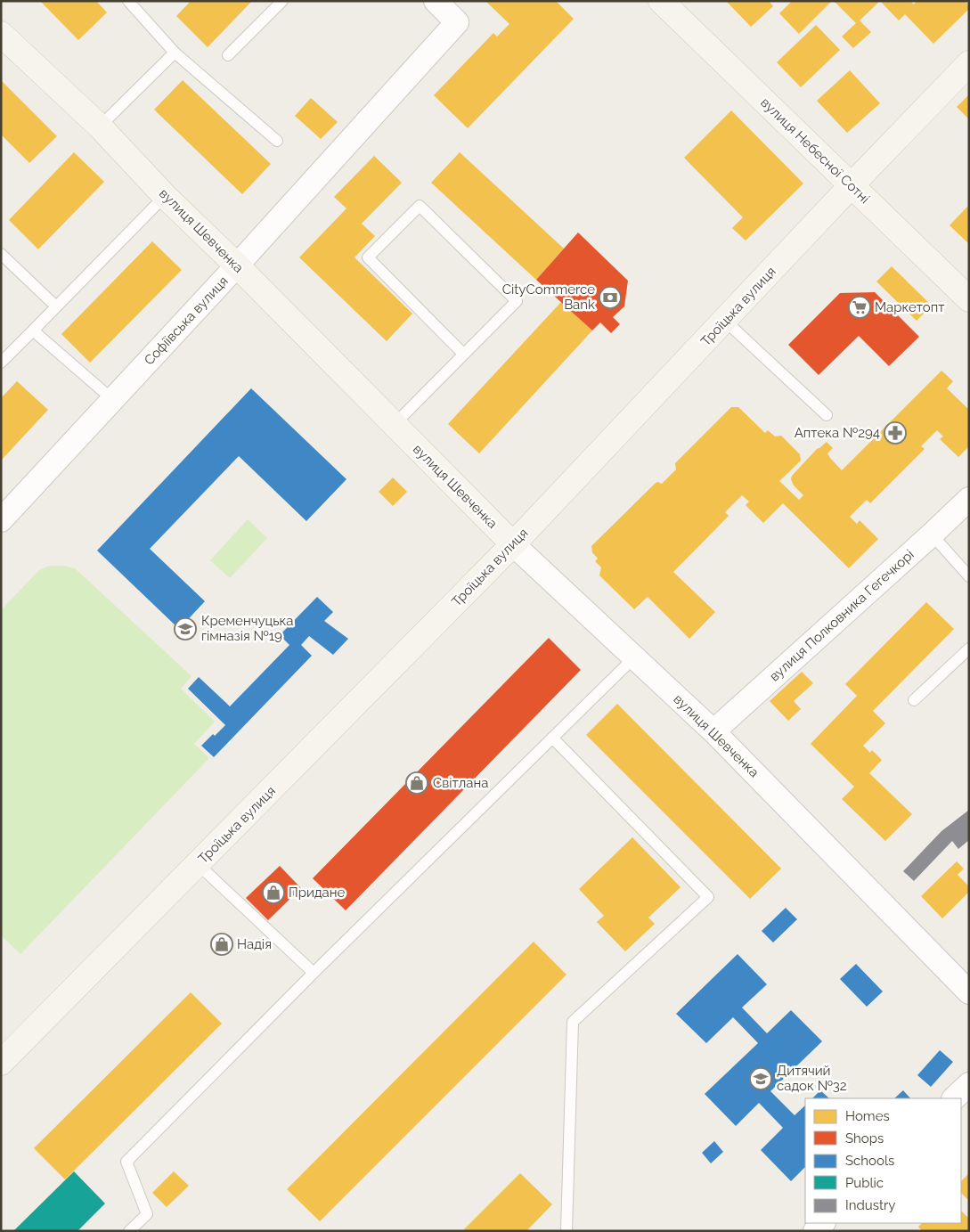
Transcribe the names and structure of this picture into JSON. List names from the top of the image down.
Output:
{
  "streets": {
    "main road": ["вулиця Небесної Сотні", "вулиця Шевченка", "Троїцька вулиця"],
    "street": ["Софіївська вулиця", "вулиця Полковника Гегечкорі"]
  },
  "crossings": [
    ["вулиця Небесної Сотні", "Троїцька вулиця"],
    ["вулиця Шевченка", "Троїцька вулиця"],
    ["вулиця Шевченка", "Софіївська вулиця"],
    ["вулиця Шевченка", "вулиця Полковника Гегечкорі"]
  ],
  "places": {
    "bank": ["CityCommerce Bank"],
    "supermarket": ["Маркетопт"],
    "pharmacy": ["Аптека №294"],
    "school or university": ["Кременчуцька гімназія №19", "Дитячий садок №32"],
    "shop": ["Світлана", "Придане", "Надія"]
  },
  "legend": [
    "Homes",
    "Shops",
    "Schools",
    "Public",
    "Industry"
  ]
}
